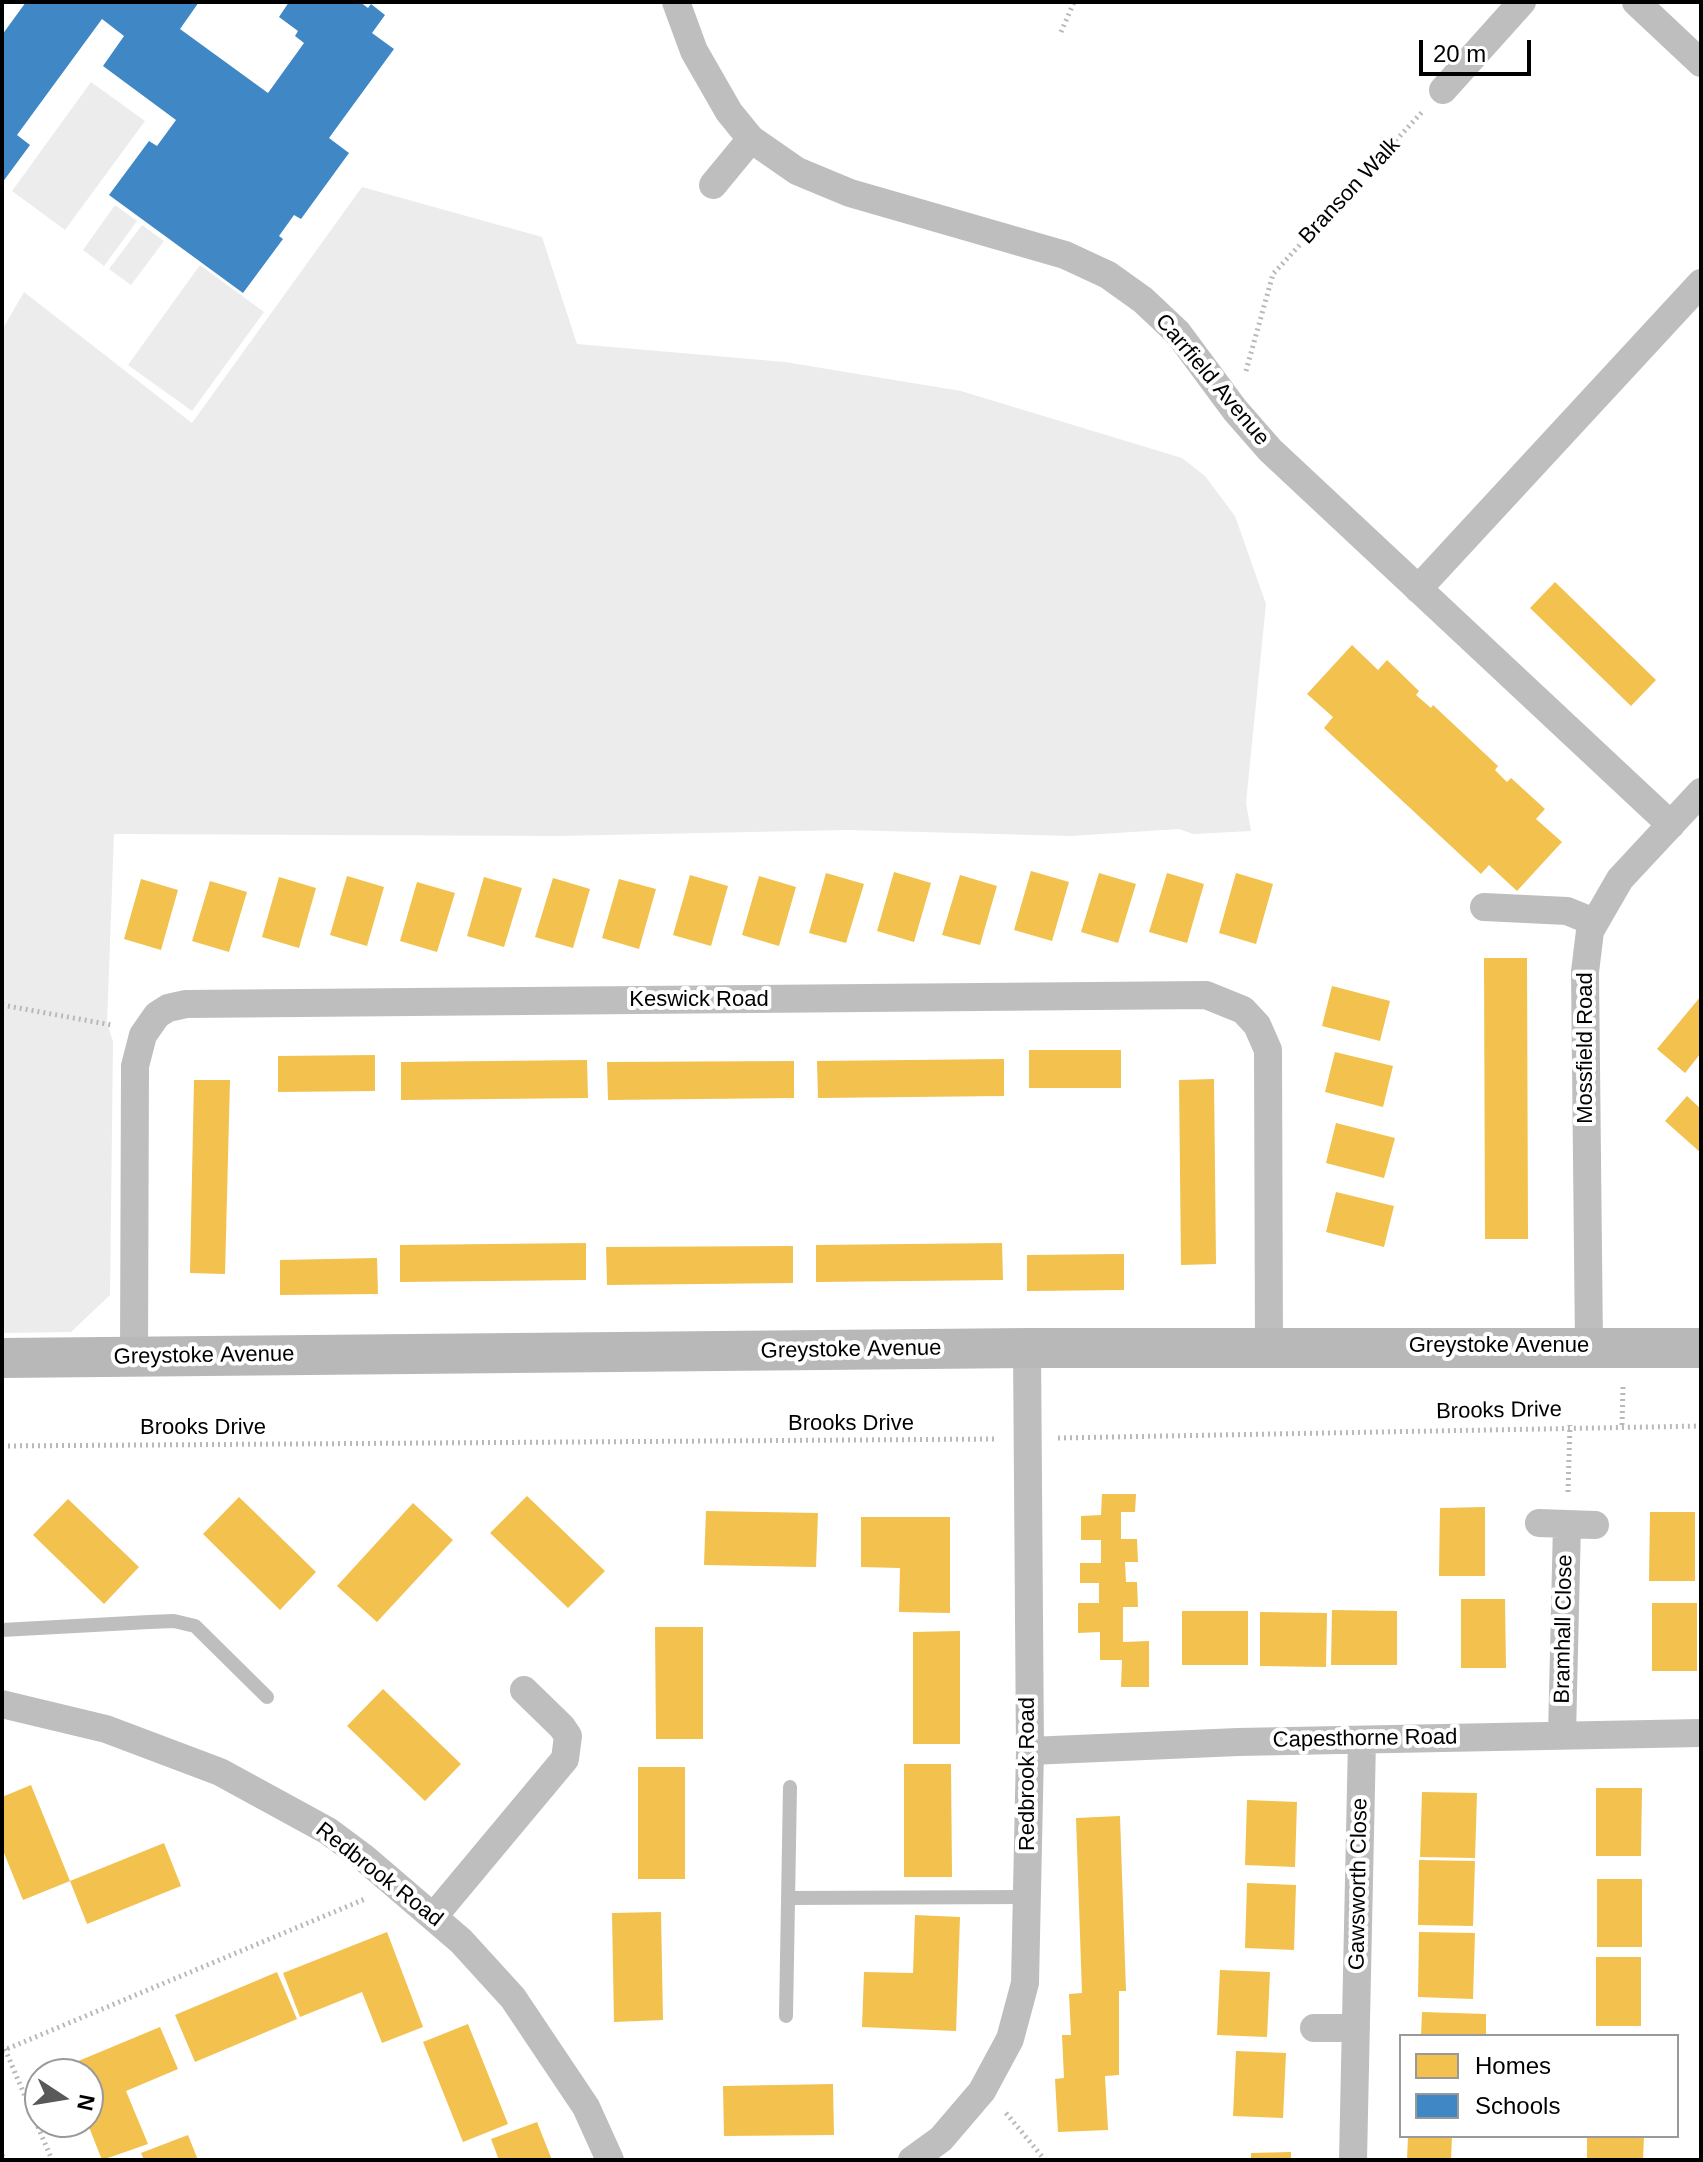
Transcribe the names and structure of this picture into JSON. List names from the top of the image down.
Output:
{
  "streets": {
    "street": [
      "Carrfield Avenue",
      "Keswick Road",
      "Mossfield Road",
      "Greystoke Avenue",
      "Bramhall Close",
      "Capesthorne Road",
      "Redbrook Road",
      "Gawsworth Close"
    ],
    "path": ["Branson Walk", "Brooks Drive"]
  },
  "crossings": [
    ["Branson Walk", "Carrfield Avenue"],
    ["Carrfield Avenue", "Mossfield Road"],
    ["Keswick Road", "Greystoke Avenue"],
    ["Mossfield Road", "Greystoke Avenue"],
    ["Greystoke Avenue", "Redbrook Road"],
    ["Brooks Drive", "Redbrook Road"],
    ["Bramhall Close", "Capesthorne Road"],
    ["Capesthorne Road", "Redbrook Road"],
    ["Capesthorne Road", "Gawsworth Close"]
  ],
  "legend": ["Homes", "Schools"],
  "scale_bar": "20 m",
  "north": "right"
}
